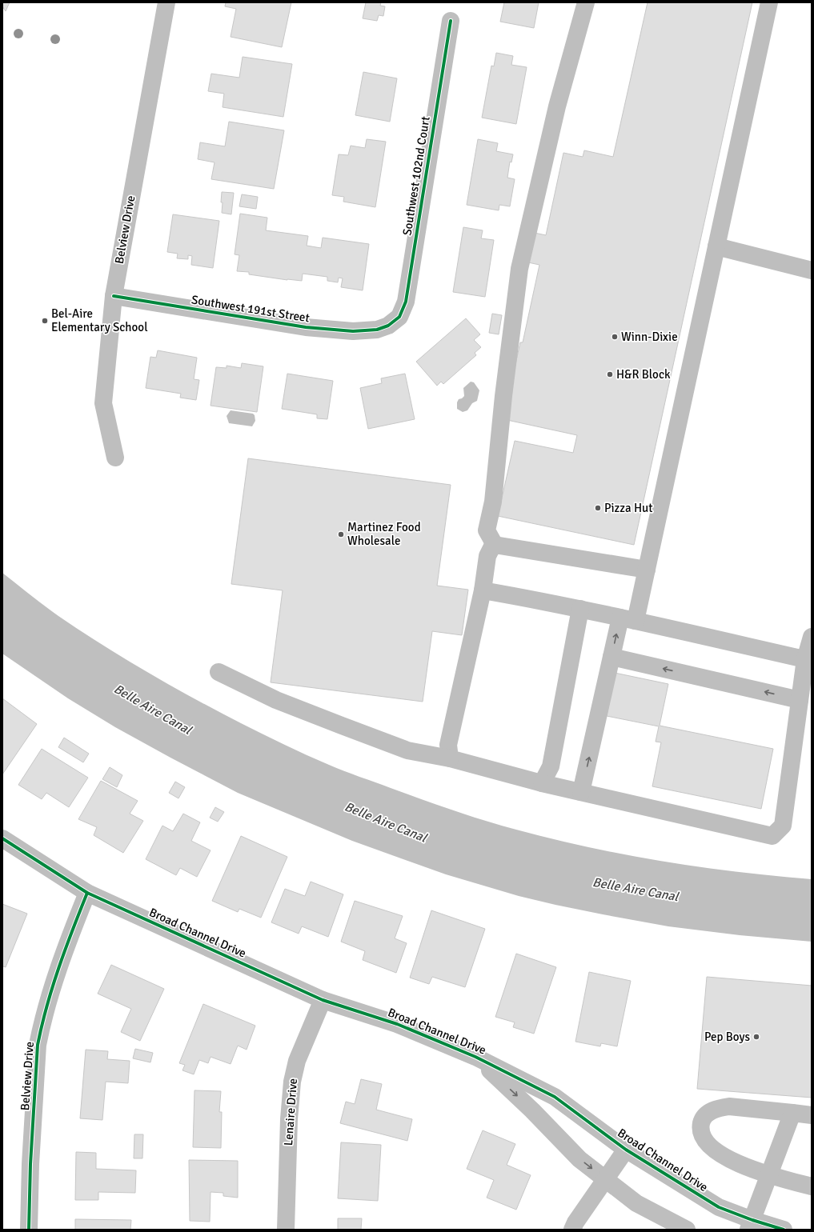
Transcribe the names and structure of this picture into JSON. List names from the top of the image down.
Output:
{
  "streets": {
    "street": [
      "Southwest 102nd Court",
      "Belview Drive",
      "Southwest 191st Street",
      "Broad Channel Drive",
      "Lenaire Drive"
    ]
  },
  "crossings": [
    ["Southwest 102nd Court", "Southwest 191st Street"],
    ["Belview Drive", "Southwest 191st Street"],
    ["Belview Drive", "Broad Channel Drive"],
    ["Broad Channel Drive", "Lenaire Drive"]
  ],
  "water": ["Belle Aire Canal"],
  "places": [
    "Bel-Aire Elementary School",
    "Winn-Dixie",
    "H&R Block",
    "Pizza Hut",
    "Martinez Food Wholesale",
    "Pep Boys"
  ]
}
